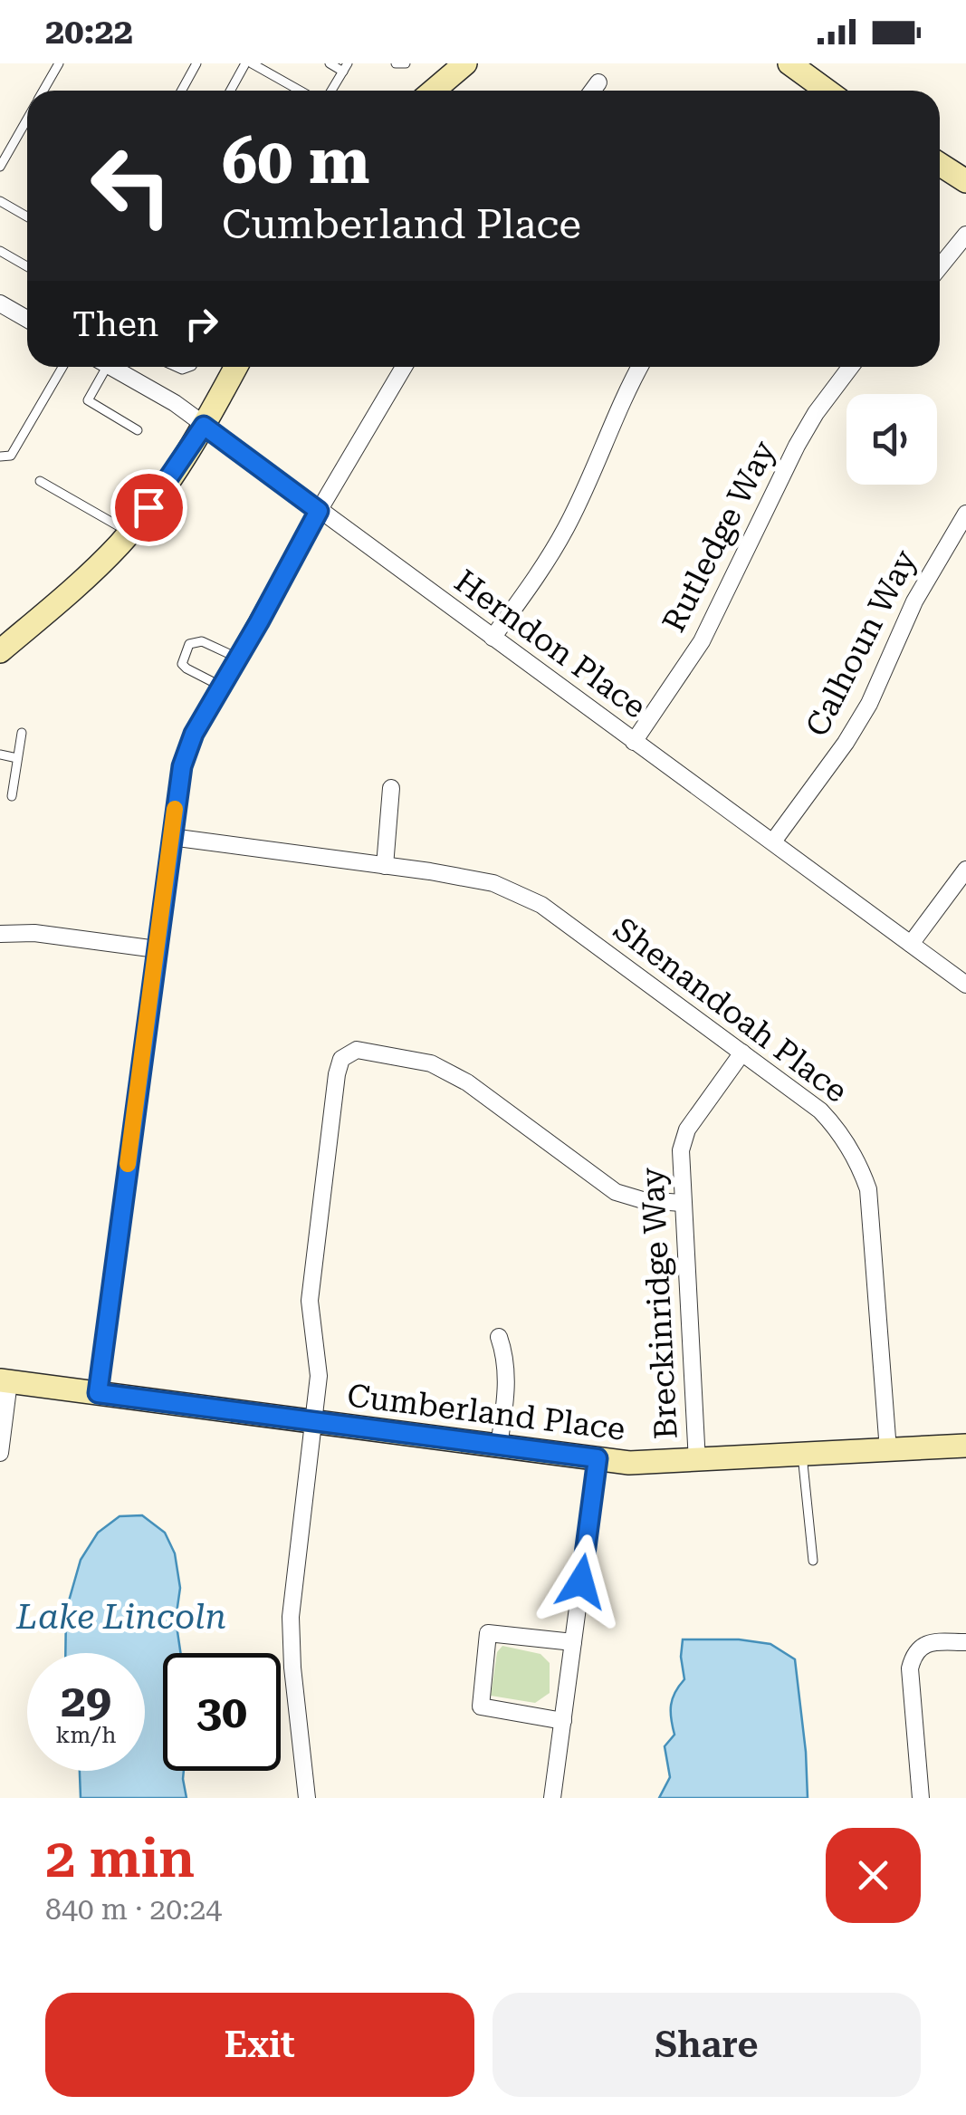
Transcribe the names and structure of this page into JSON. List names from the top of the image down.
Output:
{
  "streets": {
    "street": [
      "Rutledge Way",
      "Calhoun Way",
      "Herndon Place",
      "Shenandoah Place",
      "Breckinridge Way",
      "Cumberland Place"
    ]
  },
  "crossings": [
    ["Rutledge Way", "Herndon Place"],
    ["Calhoun Way", "Herndon Place"],
    ["Shenandoah Place", "Breckinridge Way"],
    ["Shenandoah Place", "Cumberland Place"],
    ["Breckinridge Way", "Cumberland Place"]
  ],
  "water": ["Lake Lincoln"],
  "page": {
    "status": "20:22",
    "turn": ["60 m", "Cumberland Place"],
    "then": "Then",
    "speed": "29 km/h",
    "limit": "30",
    "heading": ["2 min", "840 m · 20:24"],
    "buttons": ["Exit", "Share"]
  }
}
